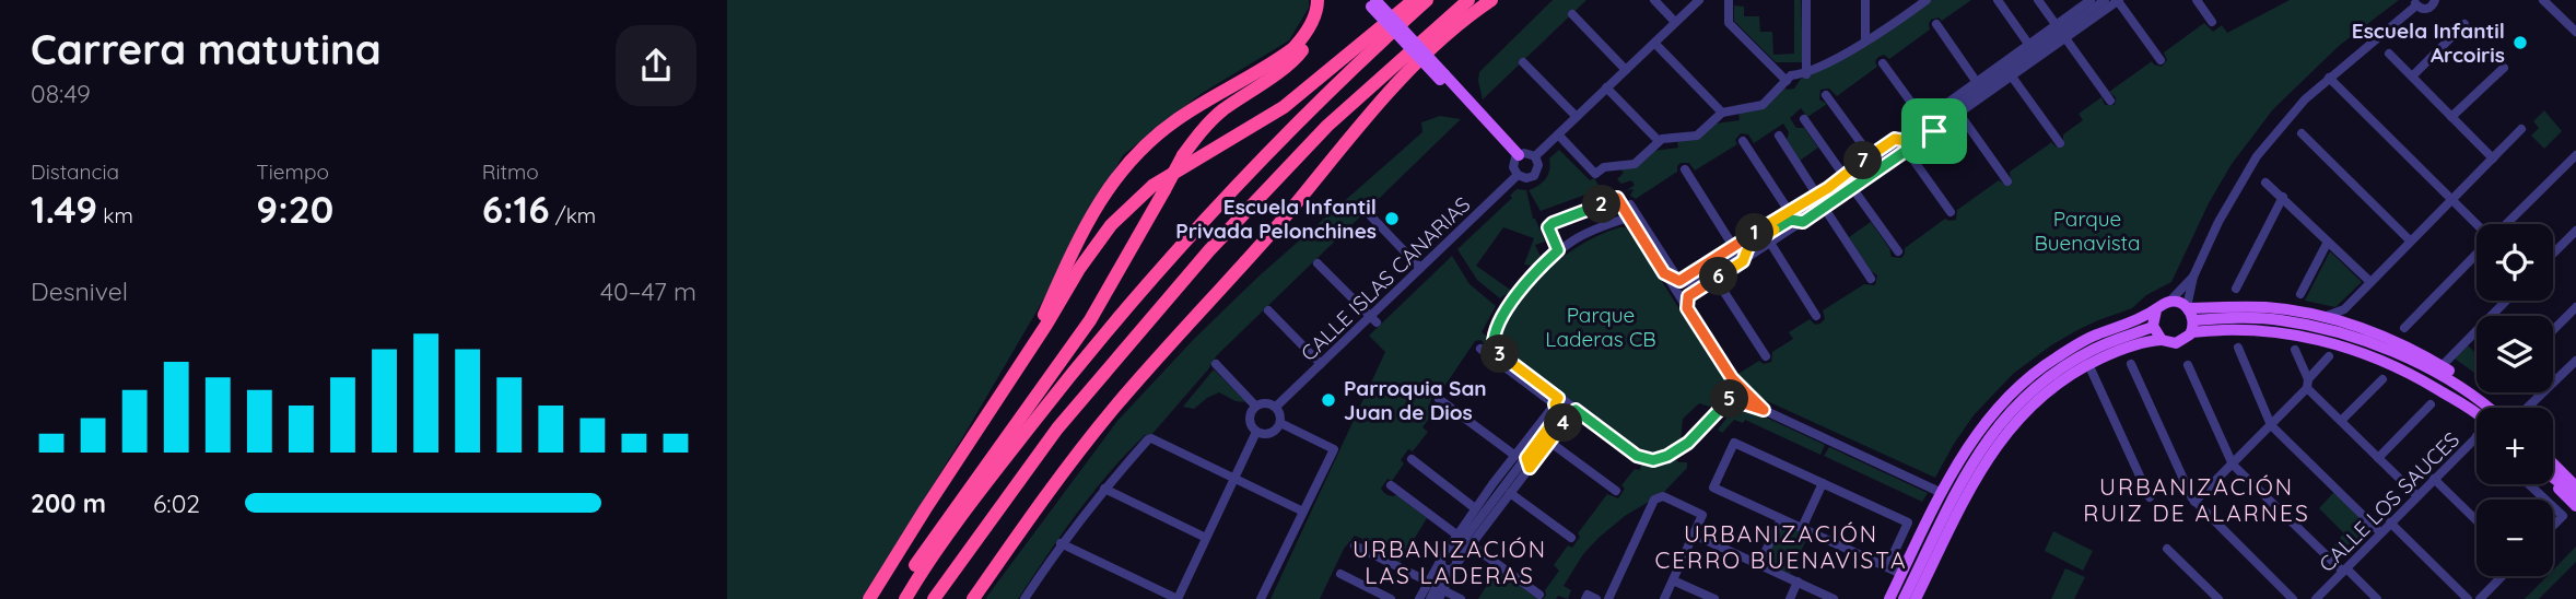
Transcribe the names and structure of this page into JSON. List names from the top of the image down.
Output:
{
  "streets": {
    "street": ["CALLE ISLAS CANARIAS", "CALLE LOS SAUCES"]
  },
  "districts": ["URBANIZACIÓN RUIZ DE ALARNES", "URBANIZACIÓN CERRO BUENAVISTA", "URBANIZACIÓN LAS LADERAS"],
  "parks": ["Parque Buenavista", "Parque Laderas CB"],
  "places": ["Escuela Infantil Arcoiris", "Escuela Infantil Privada Pelonchines", "Parroquia San Juan de Dios"],
  "page": {
    "heading": ["Carrera matutina", "08:49"],
    "stats": [
      ["Distancia", "1.49 km"],
      ["Tiempo", "9:20"],
      ["Ritmo", "6:16 /km"]
    ],
    "pins": [
      "7",
      "2",
      "1",
      "6",
      "3",
      "5",
      "4"
    ],
    "map_buttons": ["+", "−"],
    "chart": ["Desnivel", "40–47 m"],
    "list": [
      {
        "name": "200 m",
        "note": "6:02"
      }
    ]
  }
}
